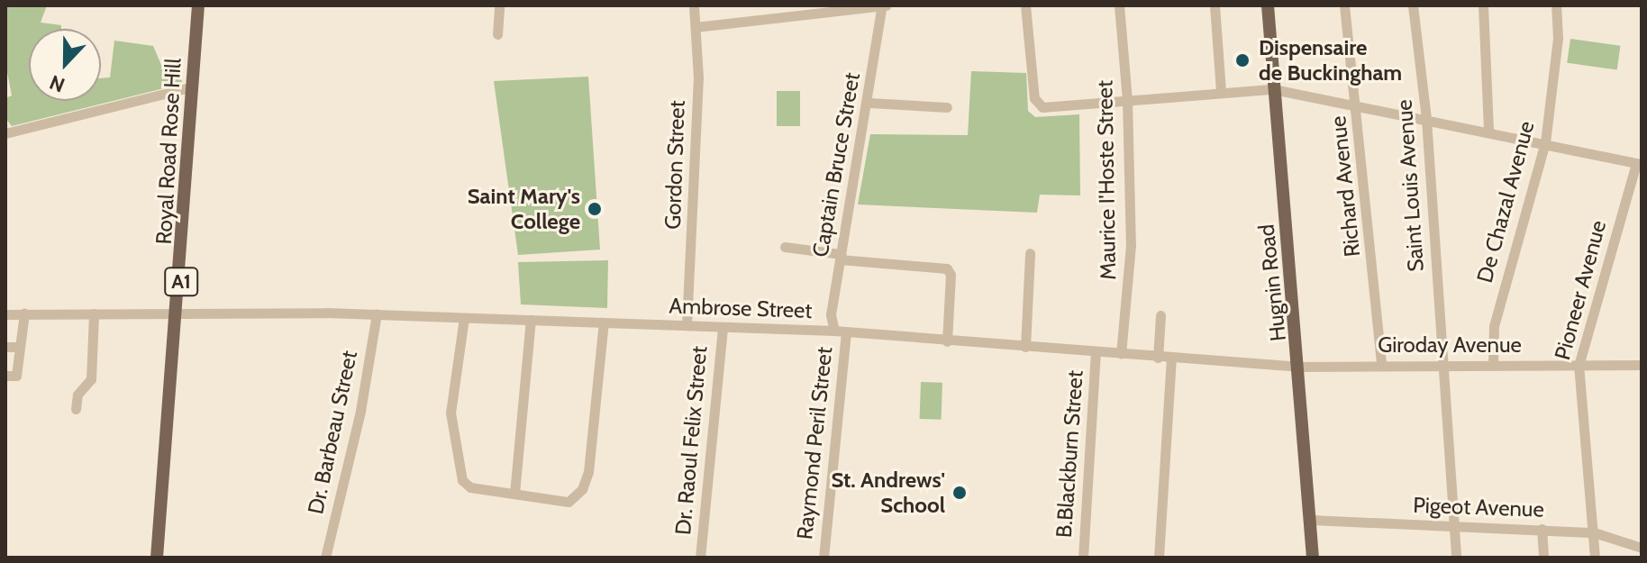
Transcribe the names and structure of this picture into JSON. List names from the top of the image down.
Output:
{
  "streets": {
    "main road": ["Royal Road Rose Hill", "A1", "Hugnin Road"],
    "street": [
      "Gordon Street",
      "Captain Bruce Street",
      "Maurice I'Hoste Street",
      "Saint Louis Avenue",
      "Richard Avenue",
      "De Chazal Avenue",
      "Pioneer Avenue",
      "Ambrose Street",
      "Giroday Avenue",
      "Dr. Barbeau Street",
      "Dr. Raoul Felix Street",
      "Raymond Peril Street",
      "B.Blackburn Street",
      "Pigeot Avenue"
    ]
  },
  "crossings": [
    ["Royal Road Rose Hill", "Ambrose Street"],
    ["Gordon Street", "Ambrose Street"],
    ["Captain Bruce Street", "Ambrose Street"],
    ["Captain Bruce Street", "Raymond Peril Street"],
    ["Maurice I'Hoste Street", "Ambrose Street"],
    ["Saint Louis Avenue", "Giroday Avenue"],
    ["Saint Louis Avenue", "Pigeot Avenue"],
    ["Richard Avenue", "Giroday Avenue"],
    ["De Chazal Avenue", "Giroday Avenue"],
    ["Hugnin Road", "Ambrose Street"],
    ["Hugnin Road", "Giroday Avenue"],
    ["Hugnin Road", "Pigeot Avenue"],
    ["Pioneer Avenue", "Giroday Avenue"],
    ["Pioneer Avenue", "Pigeot Avenue"],
    ["Ambrose Street", "Giroday Avenue"],
    ["Ambrose Street", "Dr. Barbeau Street"],
    ["Ambrose Street", "Dr. Raoul Felix Street"],
    ["Ambrose Street", "Raymond Peril Street"],
    ["Ambrose Street", "B.Blackburn Street"]
  ],
  "places": ["Dispensaire de Buckingham", "Saint Mary's College", "St. Andrews' School"],
  "north": "bottom"
}
